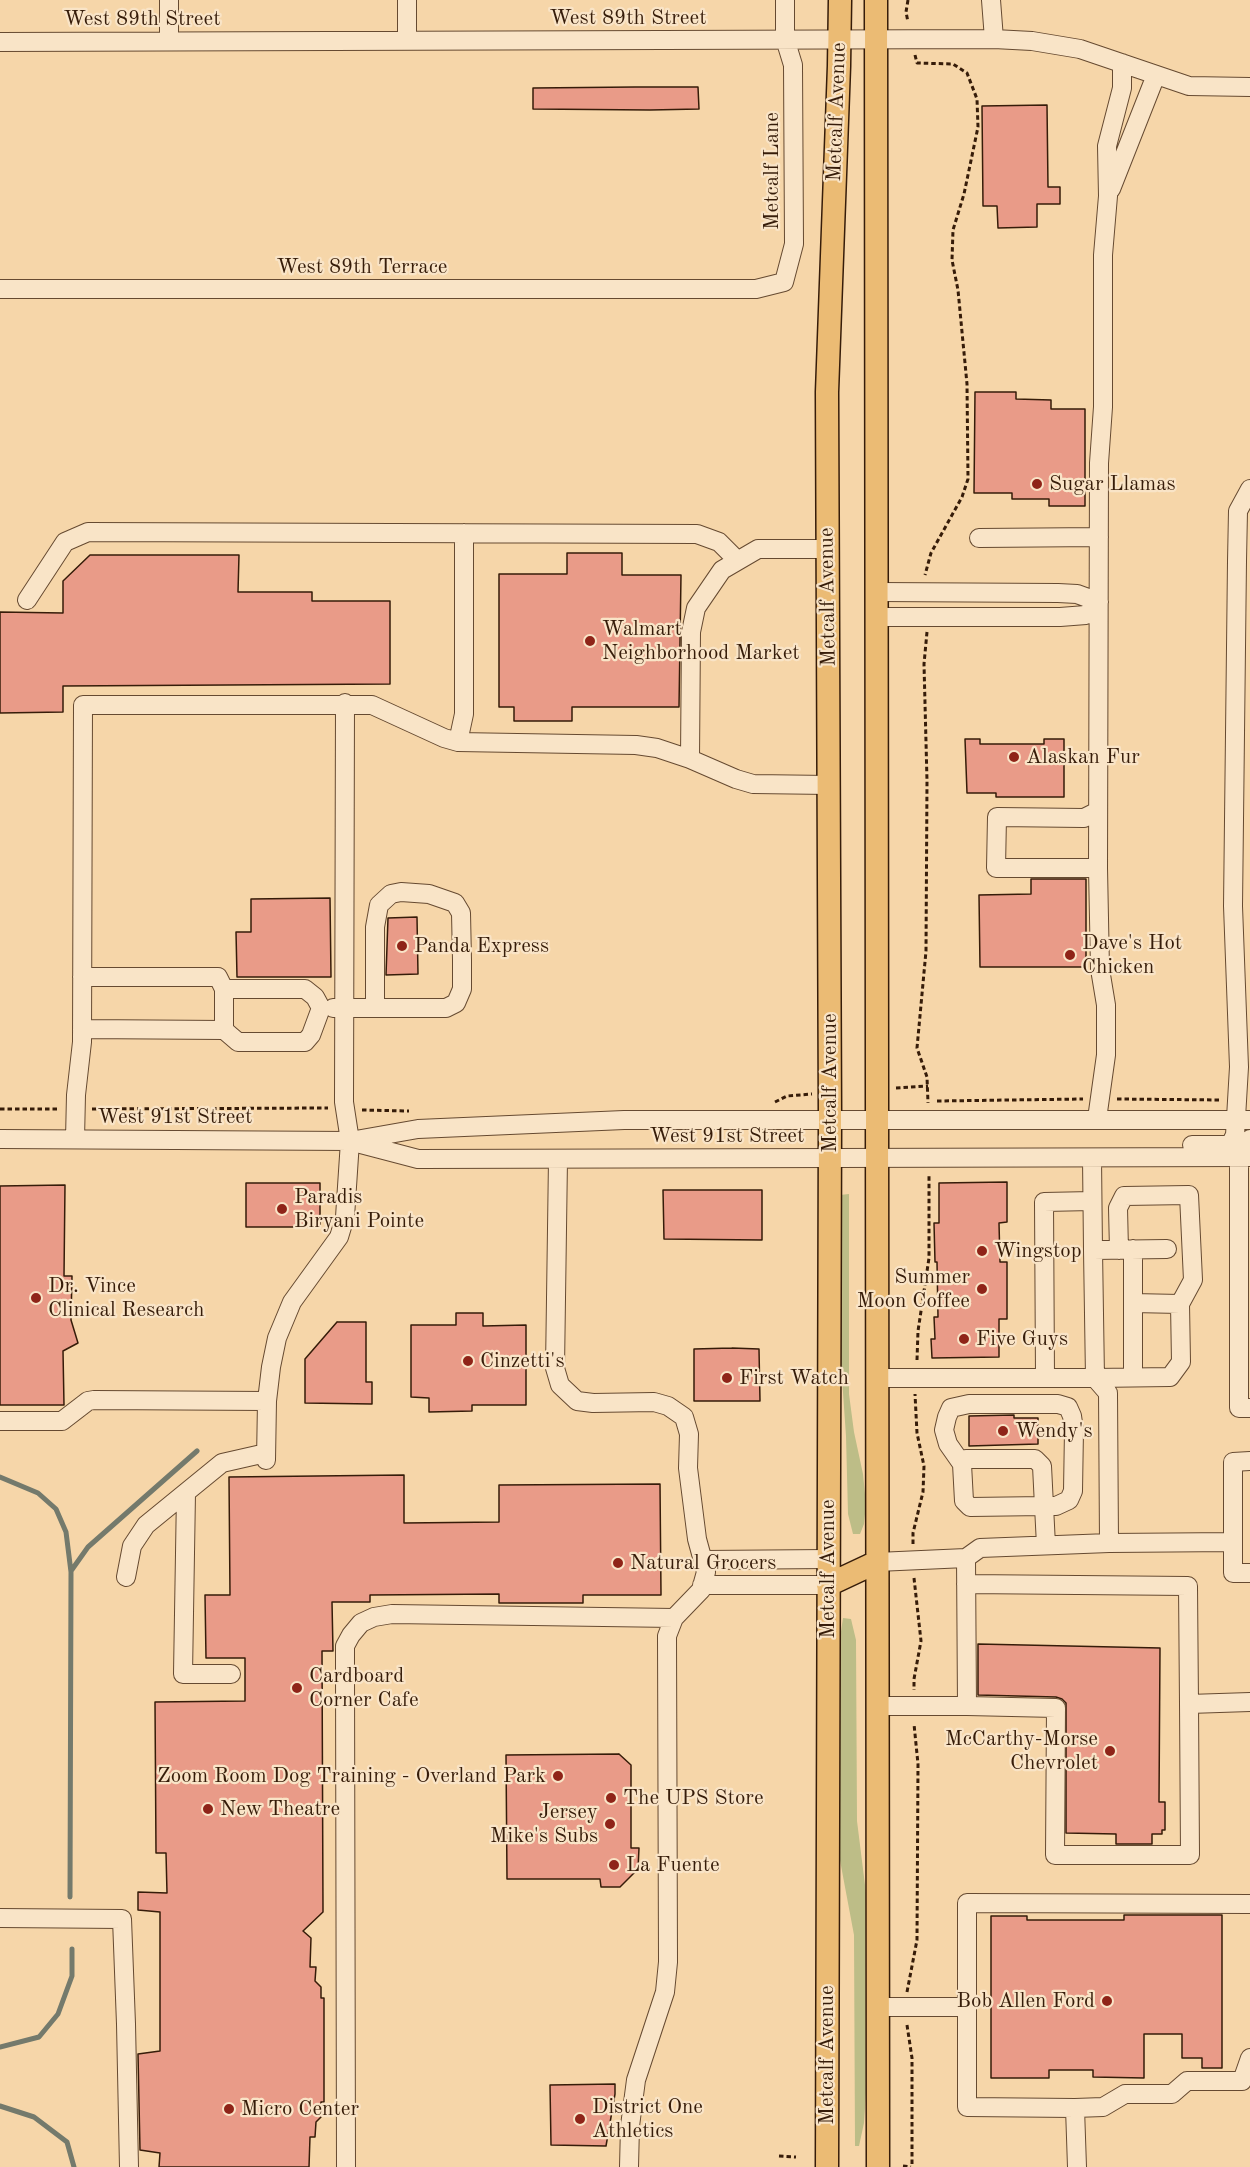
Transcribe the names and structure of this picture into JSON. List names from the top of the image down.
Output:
{
  "streets": {
    "main road": ["Metcalf Avenue"],
    "street": [
      "West 89th Street",
      "Metcalf Lane",
      "West 89th Terrace",
      "West 91st Street"
    ]
  },
  "crossings": [
    ["West 89th Street", "Metcalf Avenue"],
    ["West 89th Street", "Metcalf Lane"],
    ["Metcalf Avenue", "West 91st Street"],
    ["Metcalf Lane", "West 89th Terrace"]
  ],
  "places": [
    "Sugar Llamas",
    "Walmart Neighborhood Market",
    "Alaskan Fur",
    "Panda Express",
    "Dave's Hot Chicken",
    "Paradis Biryani Pointe",
    "Wingstop",
    "Summer Moon Coffee",
    "Dr. Vince Clinical Research",
    "Five Guys",
    "Cinzetti's",
    "First Watch",
    "Wendy's",
    "Natural Grocers",
    "Cardboard Corner Cafe",
    "McCarthy-Morse Chevrolet",
    "Zoom Room Dog Training - Overland Park",
    "The UPS Store",
    "New Theatre",
    "Jersey Mike's Subs",
    "La Fuente",
    "Bob Allen Ford",
    "Micro Center",
    "District One Athletics"
  ]
}
